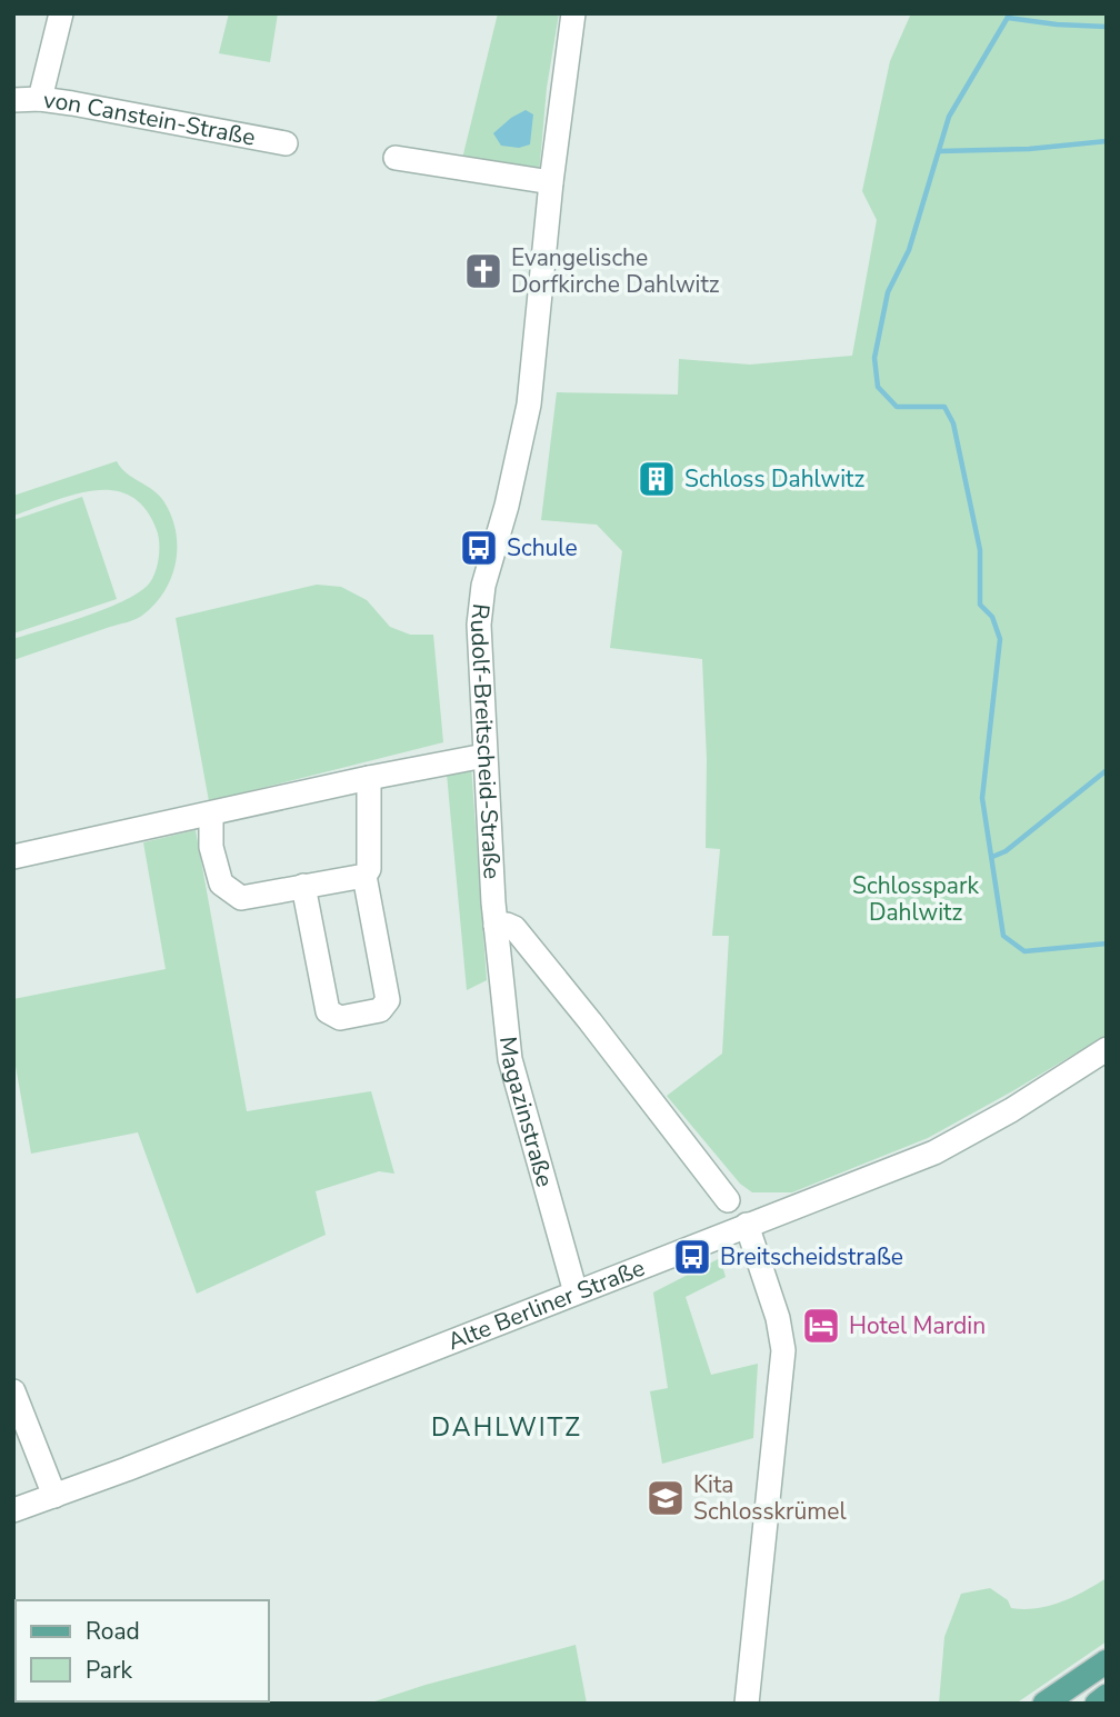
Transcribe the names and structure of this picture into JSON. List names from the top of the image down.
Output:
{
  "streets": {
    "street": [
      "von Canstein-Straße",
      "Rudolf-Breitscheid-Straße",
      "Magazinstraße",
      "Alte Berliner Straße"
    ]
  },
  "crossings": [
    ["Rudolf-Breitscheid-Straße", "Magazinstraße"],
    ["Magazinstraße", "Alte Berliner Straße"]
  ],
  "districts": ["DAHLWITZ"],
  "parks": ["Schlosspark Dahlwitz"],
  "places": {
    "church": ["Evangelische Dorfkirche Dahlwitz"],
    "building": ["Schloss Dahlwitz"],
    "bus stop": ["Schule", "Breitscheidstraße"],
    "hotel": ["Hotel Mardin"],
    "school or university": ["Kita Schlosskrümel"]
  },
  "legend": ["Road", "Park"]
}
